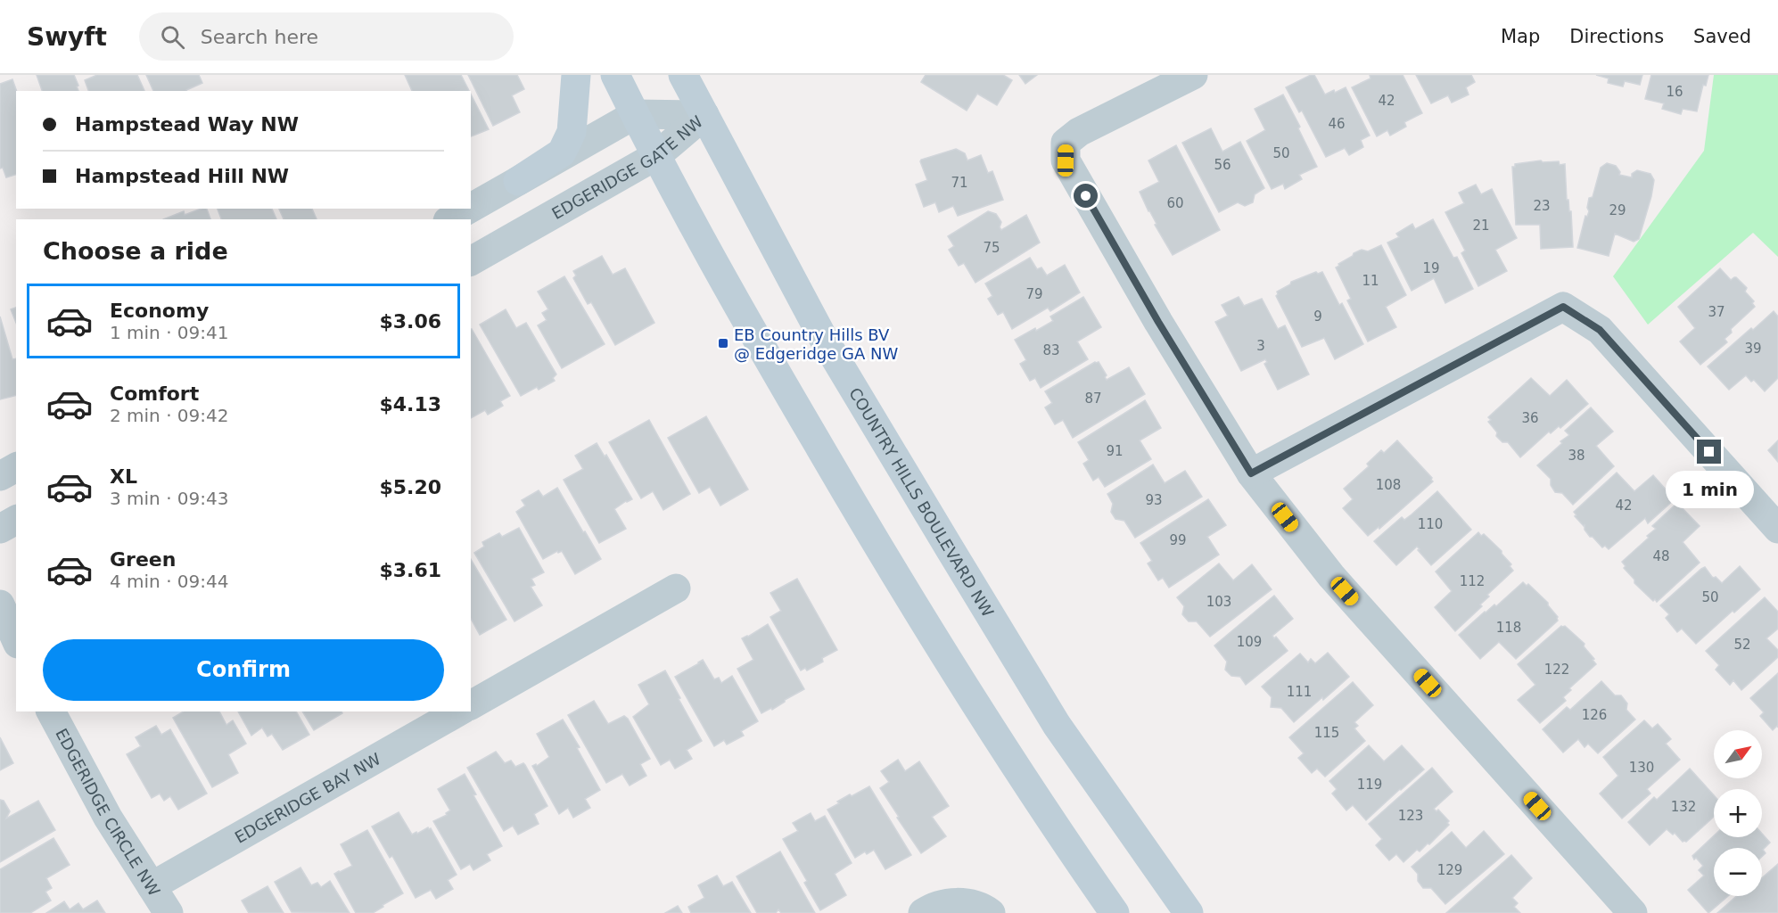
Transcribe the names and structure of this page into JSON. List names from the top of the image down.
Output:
{
  "streets": {
    "main road": ["COUNTRY HILLS BOULEVARD NW"],
    "street": ["EDGERIDGE GATE NW", "EDGERIDGE BAY NW", "EDGERIDGE CIRCLE NW"]
  },
  "crossings": [
    ["EDGERIDGE GATE NW", "COUNTRY HILLS BOULEVARD NW"],
    ["EDGERIDGE BAY NW", "EDGERIDGE CIRCLE NW"]
  ],
  "places": {
    "transit": ["EB Country Hills BV @ Edgeridge GA NW"]
  },
  "house_numbers": [
    "16",
    "42",
    "46",
    "50",
    "56",
    "71",
    "60",
    "23",
    "29",
    "21",
    "75",
    "19",
    "11",
    "79",
    "37",
    "9",
    "3",
    "39",
    "83",
    "87",
    "36",
    "91",
    "38",
    "108",
    "93",
    "42",
    "110",
    "99",
    "48",
    "112",
    "50",
    "103",
    "118",
    "109",
    "52",
    "122",
    "111",
    "126",
    "115",
    "130",
    "119",
    "132",
    "123",
    "129"
  ],
  "north": "top right",
  "page": {
    "header": "Swyft",
    "search": "Search here",
    "nav": ["Map", "Directions", "Saved"],
    "banner": ["Hampstead Way NW", "Hampstead Hill NW"],
    "heading": "Choose a ride",
    "list": [
      {
        "name": "Economy",
        "note": "1 min · 09:41",
        "value": "$3.06"
      },
      {
        "name": "Comfort",
        "note": "2 min · 09:42",
        "value": "$4.13"
      },
      {
        "name": "XL",
        "note": "3 min · 09:43",
        "value": "$5.20"
      },
      {
        "name": "Green",
        "note": "4 min · 09:44",
        "value": "$3.61"
      }
    ],
    "bubble": "1 min",
    "buttons": "Confirm",
    "map_buttons": ["+", "−"]
  }
}
